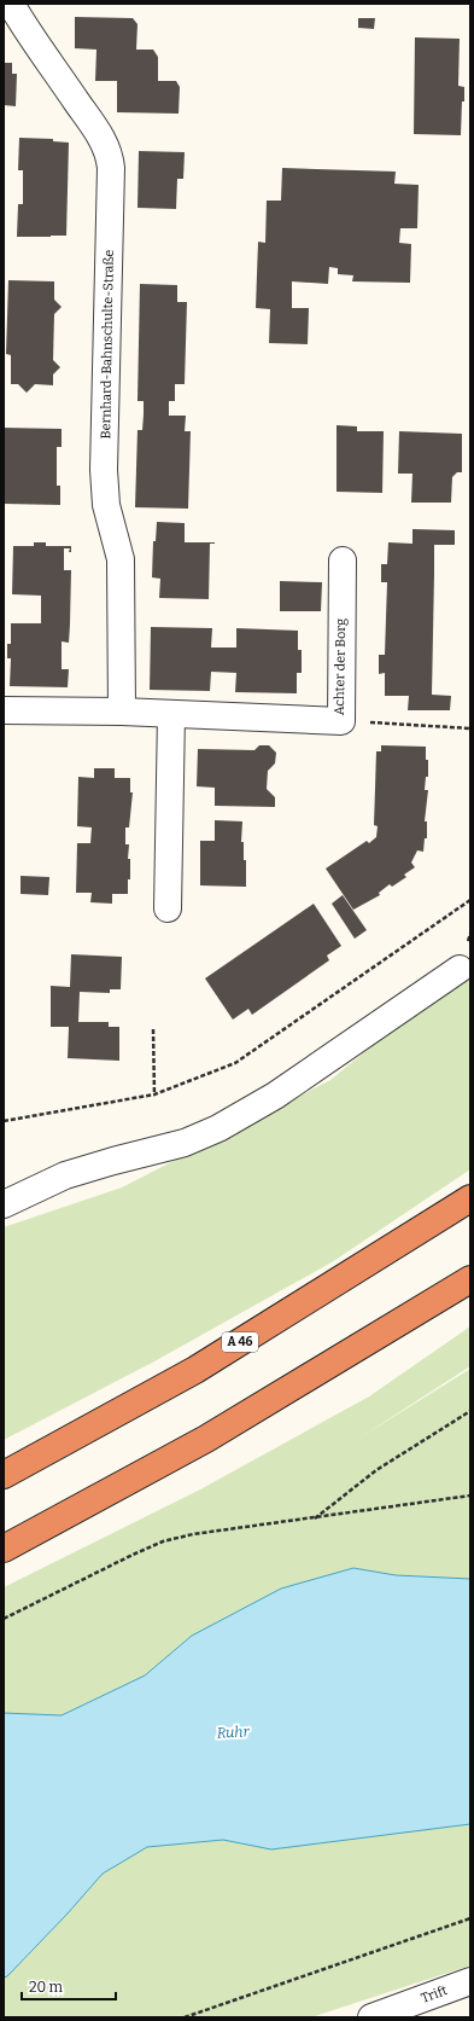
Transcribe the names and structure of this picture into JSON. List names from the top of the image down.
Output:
{
  "streets": {
    "highway": ["A 46"],
    "street": ["Bernhard-Bahnschulte-Straße", "Achter der Borg", "Trift"]
  },
  "crossings": [
    ["Bernhard-Bahnschulte-Straße", "Achter der Borg"]
  ],
  "water": ["Ruhr"],
  "scale_bar": "20 m"
}
